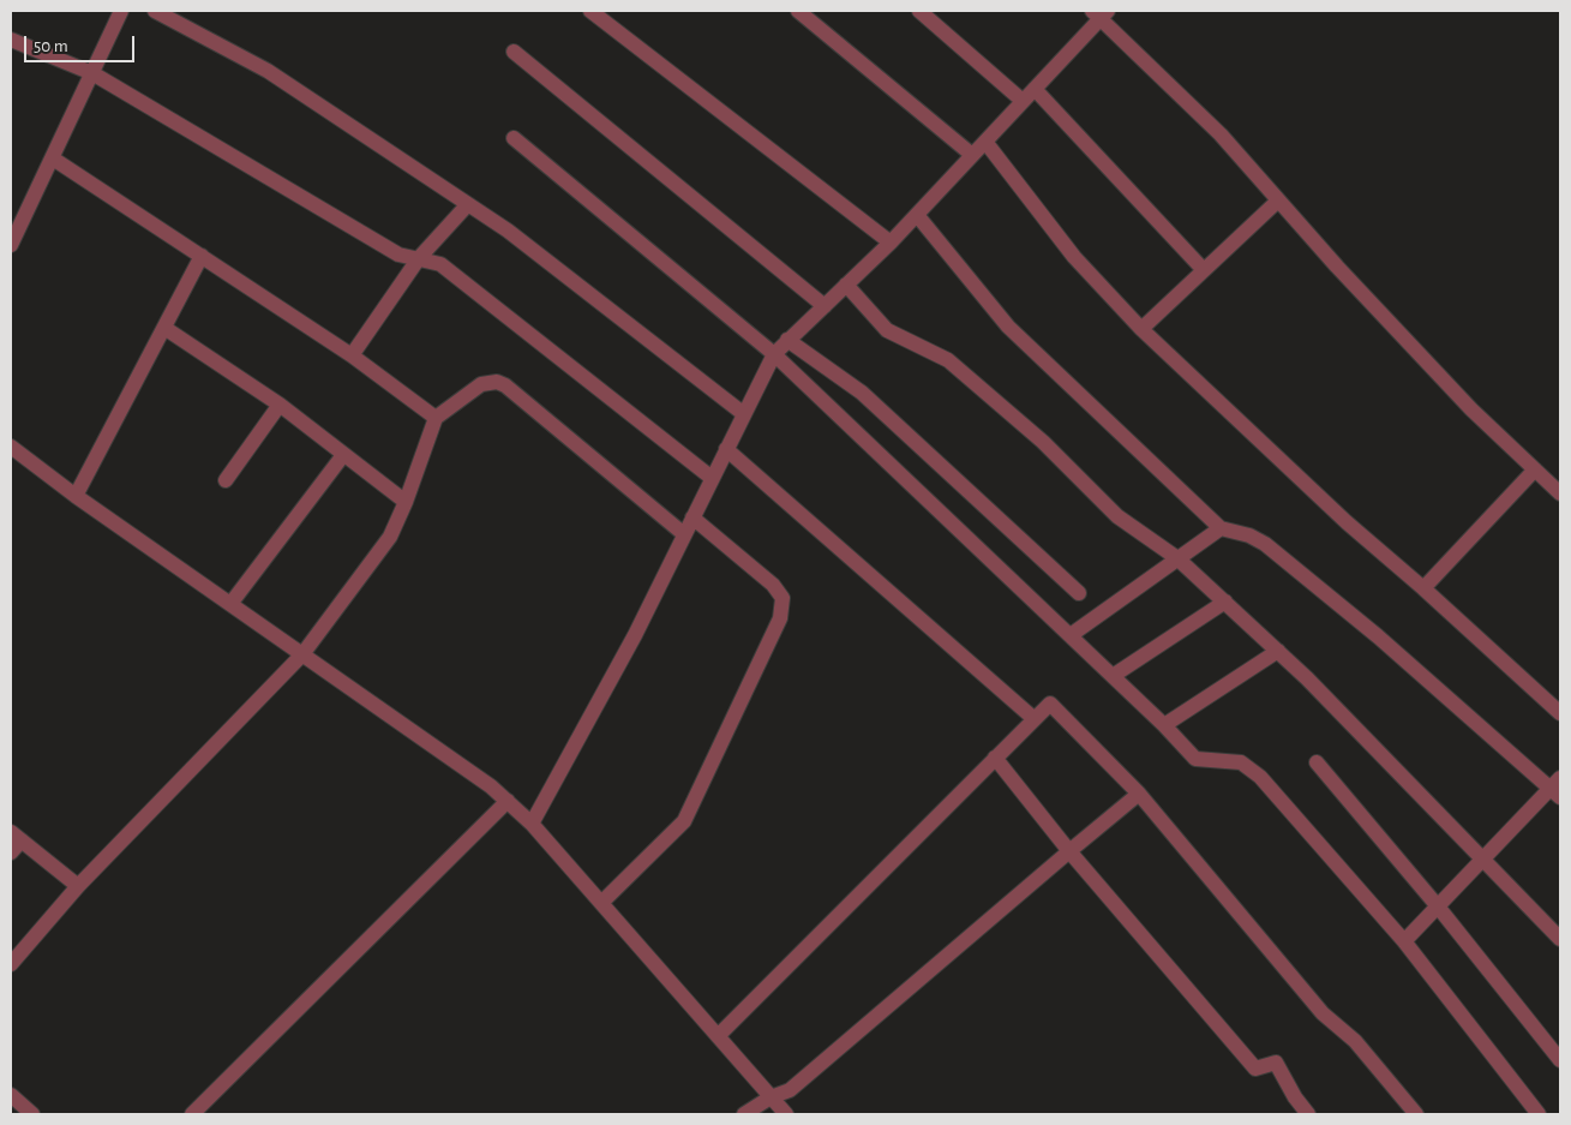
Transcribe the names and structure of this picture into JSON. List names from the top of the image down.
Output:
{
  "scale_bar": "50 m"
}
